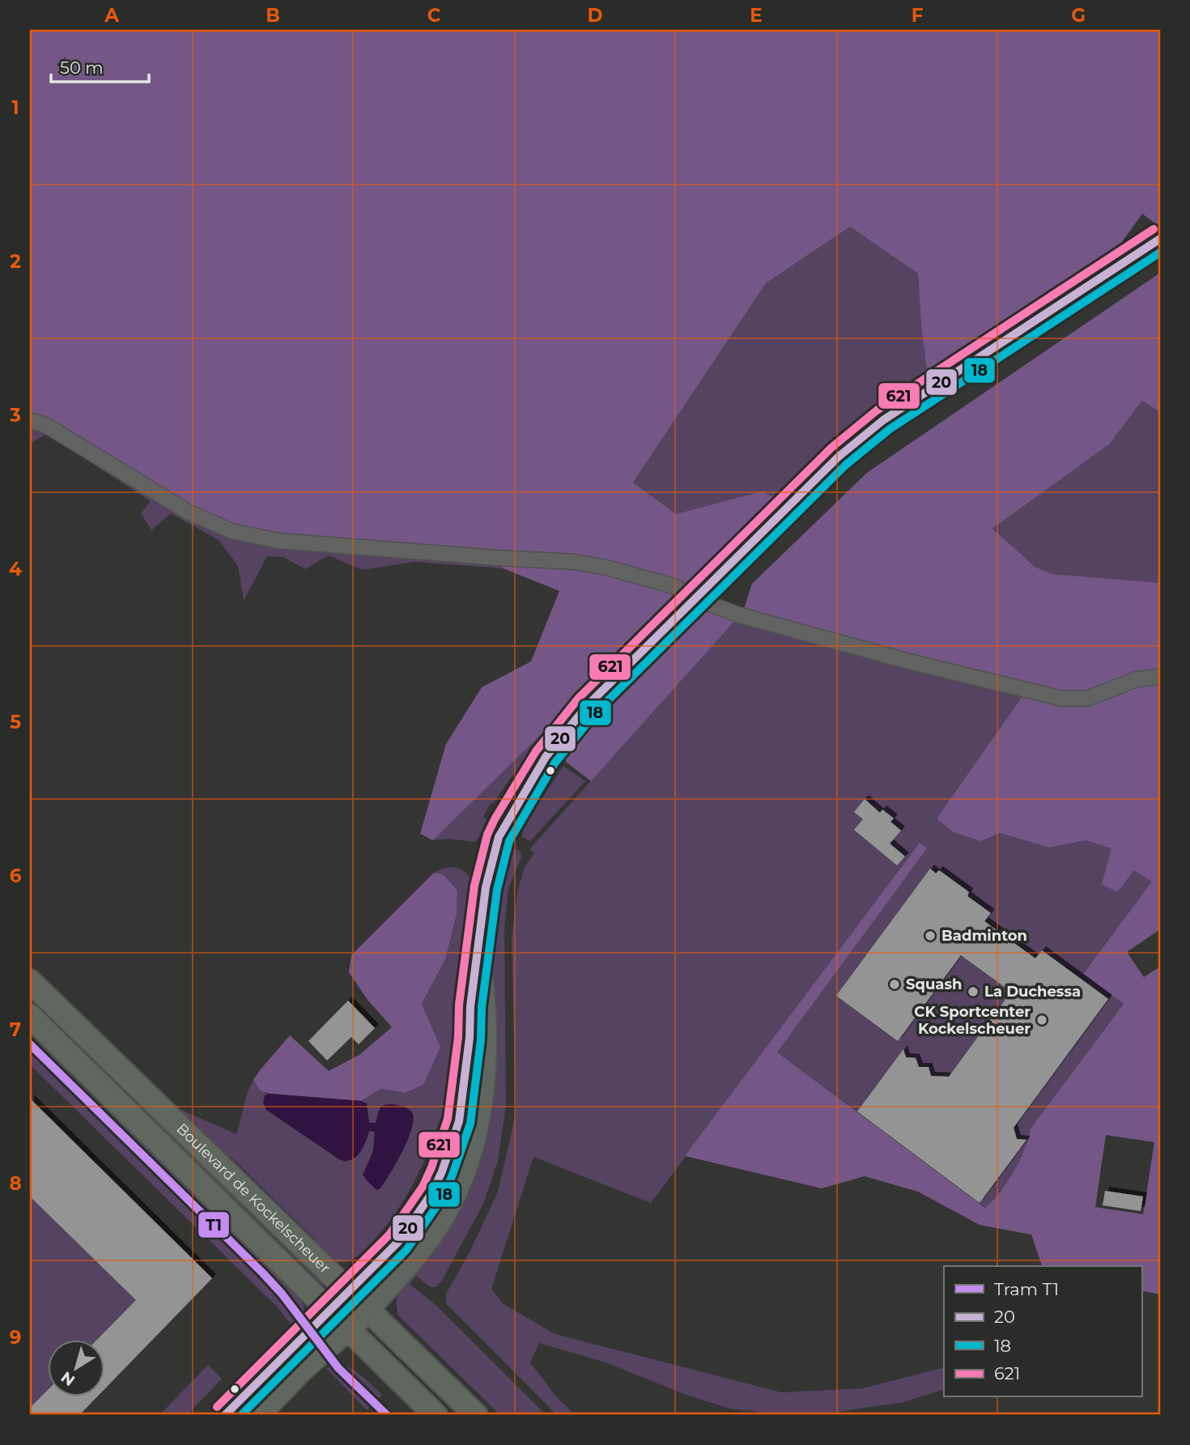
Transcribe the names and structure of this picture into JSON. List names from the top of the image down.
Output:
{
  "streets": {
    "main road": ["Boulevard de Kockelscheuer"]
  },
  "places": [
    "Badminton",
    "Squash",
    "La Duchessa",
    "CK Sportcenter Kockelscheuer"
  ],
  "lines": [
    "transit line 621",
    "transit line 20",
    "transit line 18",
    "tram line T1"
  ],
  "legend": [
    "Tram T1",
    "20",
    "18",
    "621"
  ],
  "scale_bar": "50 m",
  "north": "bottom left",
  "grid": {
    "columns": [
      "A",
      "B",
      "C",
      "D",
      "E",
      "F",
      "G"
    ],
    "rows": [
      "1",
      "2",
      "3",
      "4",
      "5",
      "6",
      "7",
      "8",
      "9"
    ]
  }
}
